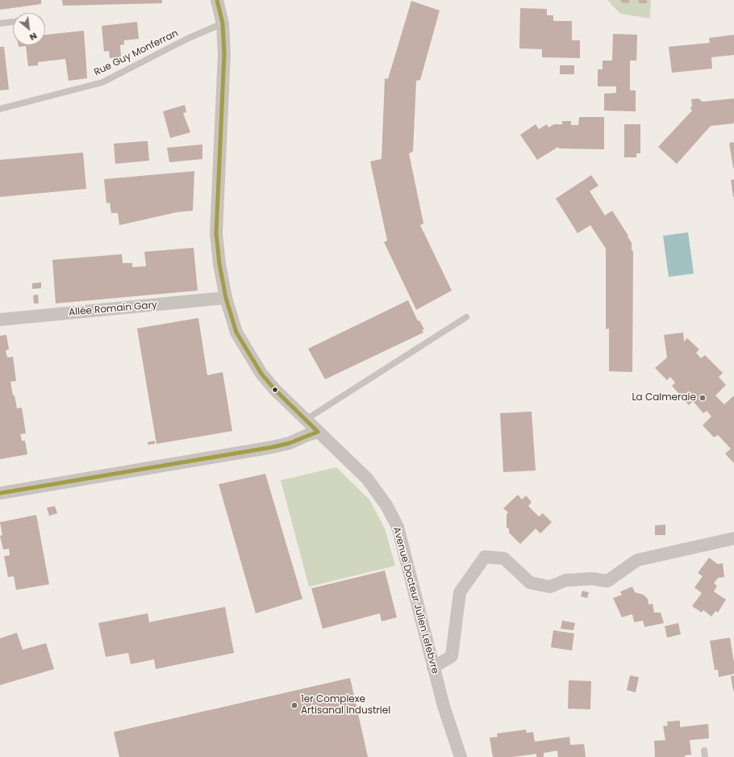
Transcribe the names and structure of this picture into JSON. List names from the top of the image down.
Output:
{
  "streets": {
    "street": ["Allée Romain Gary", "Avenue Docteur Julien Lefebvre"],
    "lane": ["Rue Guy Monferran"]
  },
  "crossings": [
    ["Rue Guy Monferran", "Avenue Docteur Julien Lefebvre"],
    ["Allée Romain Gary", "Avenue Docteur Julien Lefebvre"]
  ],
  "places": ["La Calmeraie", "1er Complexe Artisanal Industriel"],
  "north": "bottom right"
}
